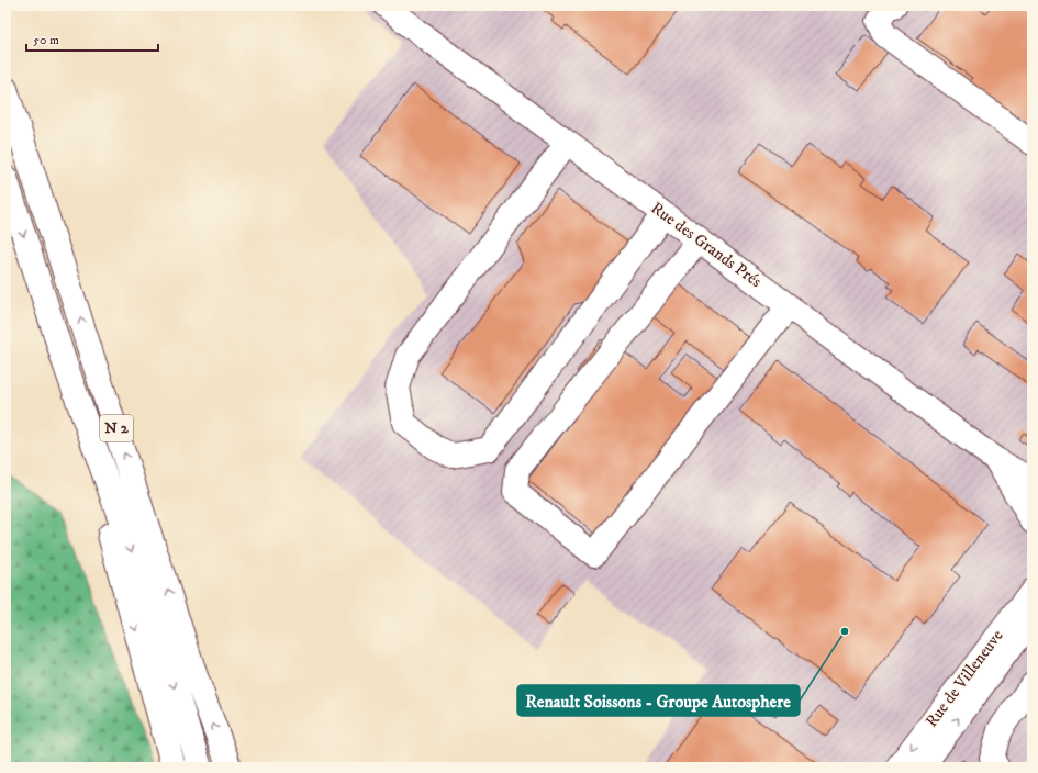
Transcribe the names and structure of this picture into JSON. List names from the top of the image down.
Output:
{
  "streets": {
    "main road": ["Rue des Grands Prés", "N 2", "Rue de Villeneuve"]
  },
  "places": ["Renault Soissons - Groupe Autosphere"],
  "scale_bar": "50 m"
}
